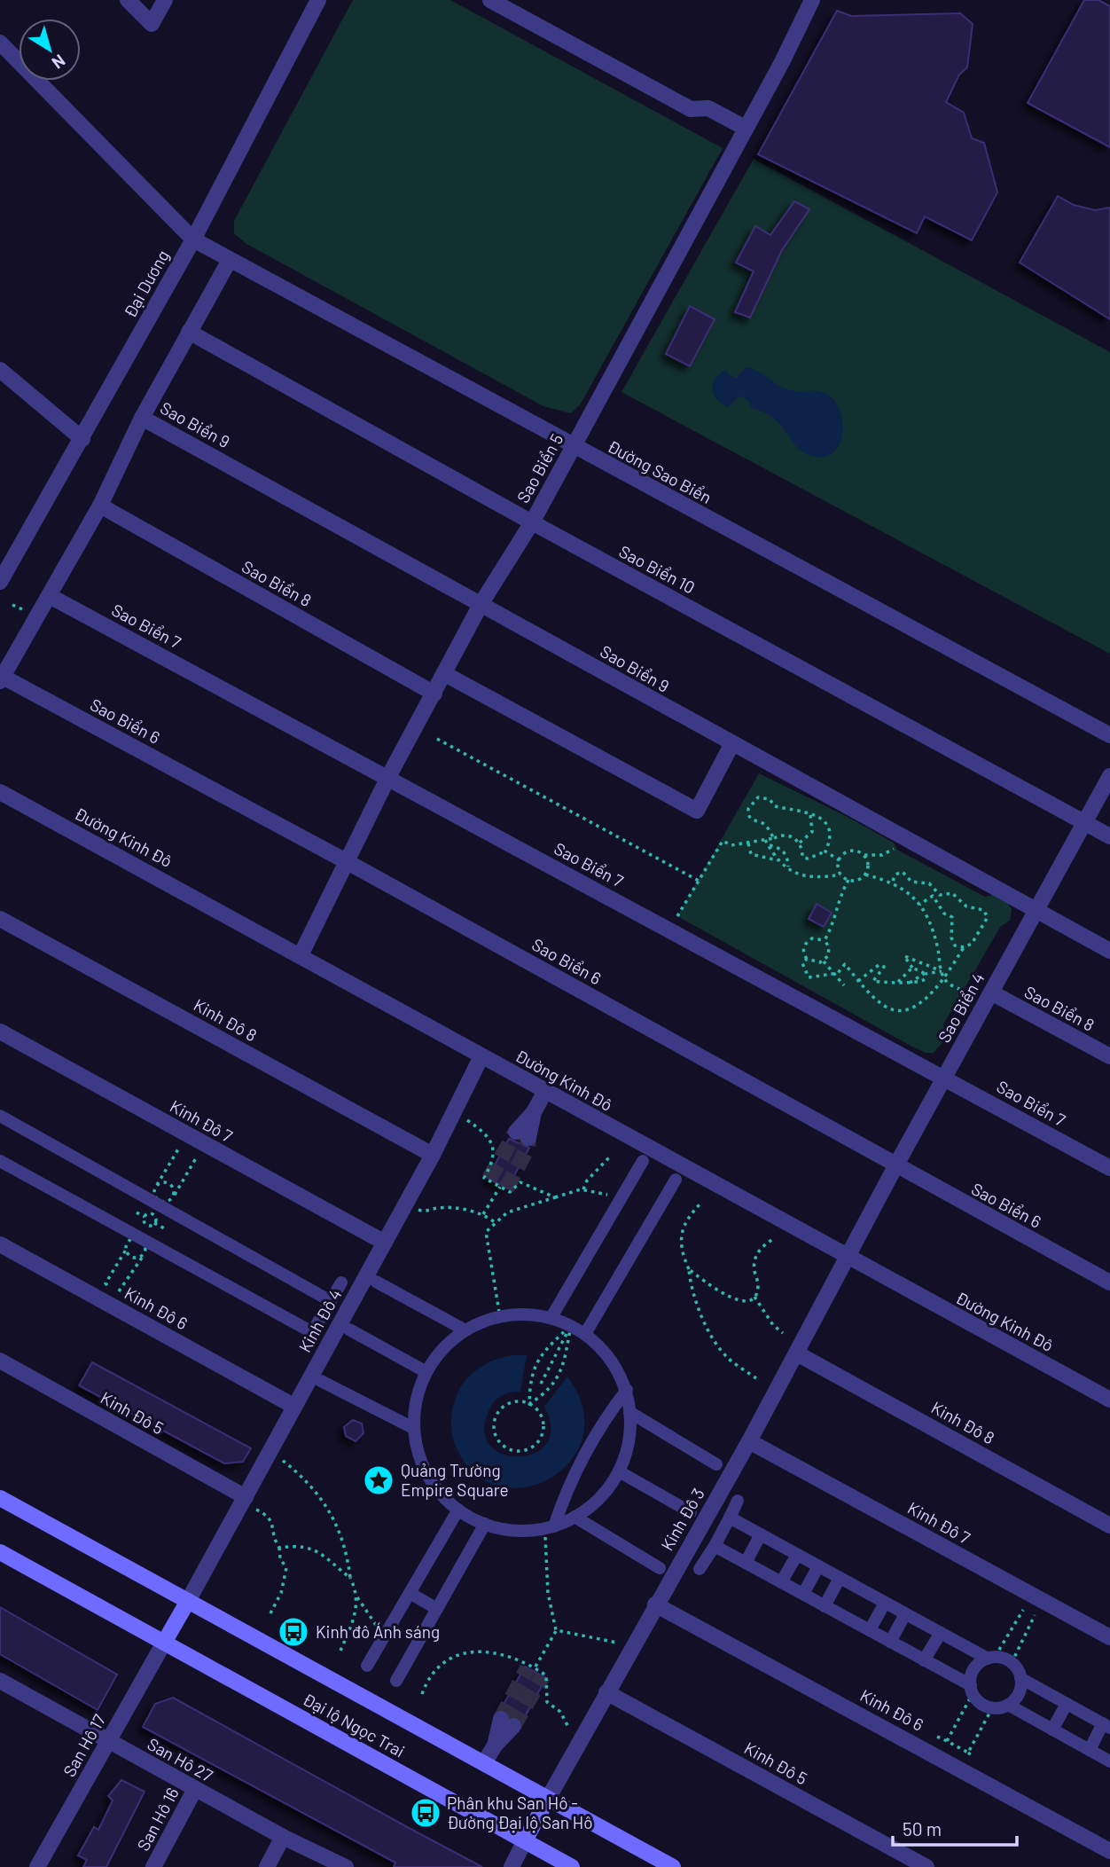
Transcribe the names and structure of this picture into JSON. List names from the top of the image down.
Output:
{
  "streets": {
    "main road": ["Đại lộ Ngọc Trai"],
    "street": [
      "Đại Dương",
      "Sao Biển 9",
      "Sao Biển 5",
      "Đường Sao Biển",
      "Sao Biển 10",
      "Sao Biển 8",
      "Sao Biển 7",
      "Sao Biển 6",
      "Đường Kinh Đô",
      "Sao Biển 4",
      "Kinh Đô 8",
      "Kinh Đô 7",
      "Kinh Đô 6",
      "Kinh Đô 4",
      "Kinh Đô 5",
      "Kinh Đô 3",
      "San Hô 17",
      "San Hô 27",
      "San Hô 16"
    ]
  },
  "crossings": [
    ["Đại Dương", "Đường Sao Biển"],
    ["Sao Biển 9", "Sao Biển 5"],
    ["Sao Biển 9", "Sao Biển 4"],
    ["Sao Biển 5", "Đường Sao Biển"],
    ["Sao Biển 5", "Sao Biển 10"],
    ["Sao Biển 5", "Sao Biển 8"],
    ["Sao Biển 5", "Sao Biển 7"],
    ["Sao Biển 5", "Sao Biển 6"],
    ["Sao Biển 5", "Đường Kinh Đô"],
    ["Sao Biển 10", "Sao Biển 4"],
    ["Sao Biển 8", "Sao Biển 4"],
    ["Sao Biển 7", "Sao Biển 4"],
    ["Sao Biển 6", "Sao Biển 4"],
    ["Đường Kinh Đô", "Sao Biển 4"],
    ["Đường Kinh Đô", "Kinh Đô 4"],
    ["Đường Kinh Đô", "Kinh Đô 3"],
    ["Sao Biển 4", "Kinh Đô 3"],
    ["Kinh Đô 8", "Kinh Đô 4"],
    ["Kinh Đô 8", "Kinh Đô 3"],
    ["Kinh Đô 7", "Kinh Đô 4"],
    ["Kinh Đô 7", "Kinh Đô 3"],
    ["Kinh Đô 6", "Kinh Đô 4"],
    ["Kinh Đô 6", "Kinh Đô 3"],
    ["Kinh Đô 4", "Kinh Đô 5"],
    ["Kinh Đô 4", "Đại lộ Ngọc Trai"],
    ["Kinh Đô 5", "Kinh Đô 3"],
    ["Kinh Đô 3", "Đại lộ Ngọc Trai"],
    ["Đại lộ Ngọc Trai", "San Hô 17"],
    ["San Hô 17", "San Hô 27"],
    ["San Hô 27", "San Hô 16"]
  ],
  "places": {
    "place": ["Quảng Trường Empire Square"],
    "bus stop": ["Kinh đô Ánh sáng", "Phân khu San Hô - Đường Đại lộ San Hô"]
  },
  "scale_bar": "50 m",
  "north": "bottom right"
}
